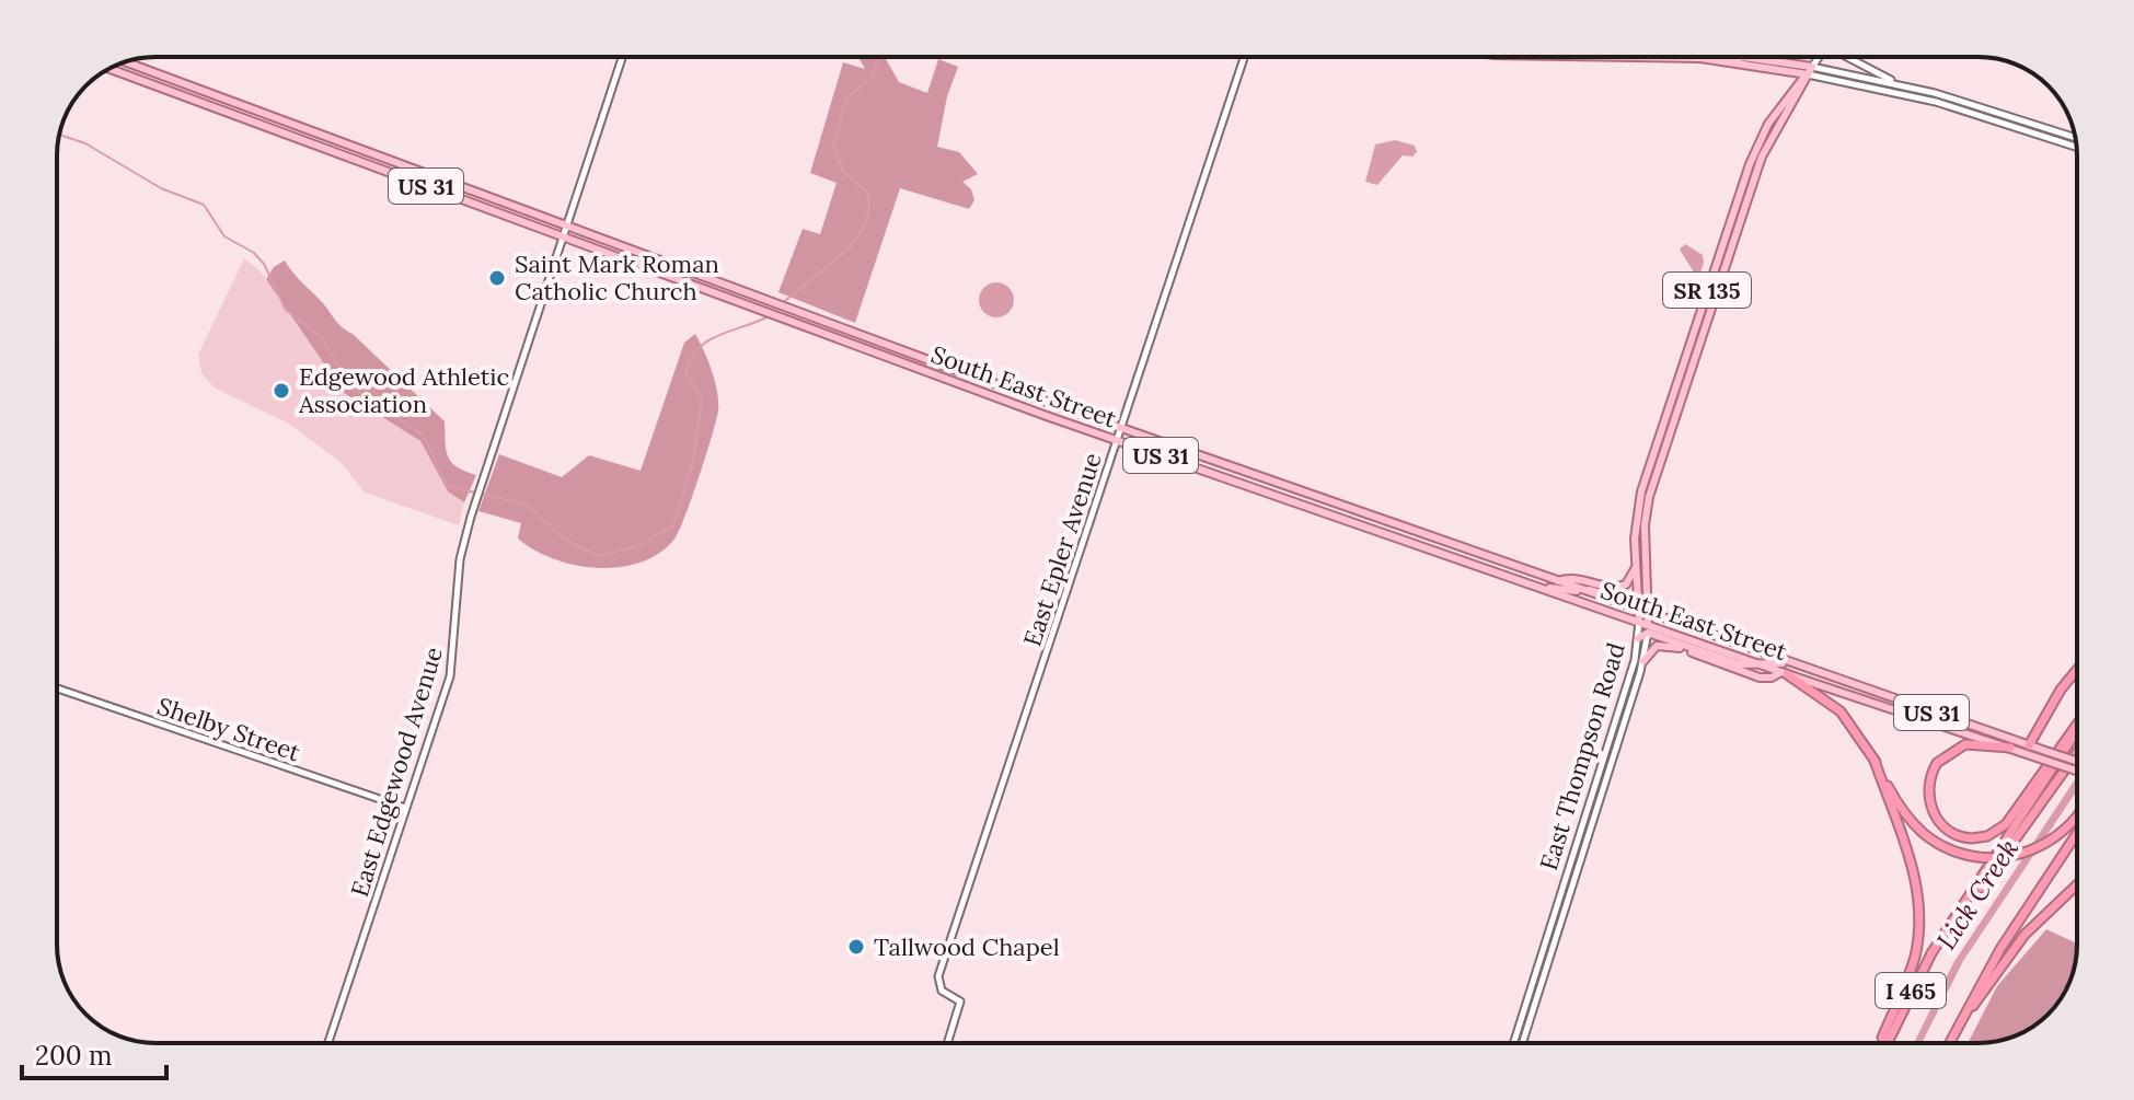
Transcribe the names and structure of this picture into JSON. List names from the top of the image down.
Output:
{
  "streets": {
    "highway": ["US 31", "I 465"],
    "main road": [
      "SR 135",
      "South East Street",
      "East Epler Avenue",
      "Shelby Street",
      "East Thompson Road",
      "East Edgewood Avenue"
    ]
  },
  "crossings": [
    ["US 31", "South East Street"],
    ["South East Street", "East Epler Avenue"],
    ["South East Street", "East Thompson Road"],
    ["South East Street", "East Edgewood Avenue"],
    ["Shelby Street", "East Edgewood Avenue"]
  ],
  "water": ["Lick Creek"],
  "places": ["Saint Mark Roman Catholic Church", "Edgewood Athletic Association", "Tallwood Chapel"],
  "scale_bar": "200 m"
}
